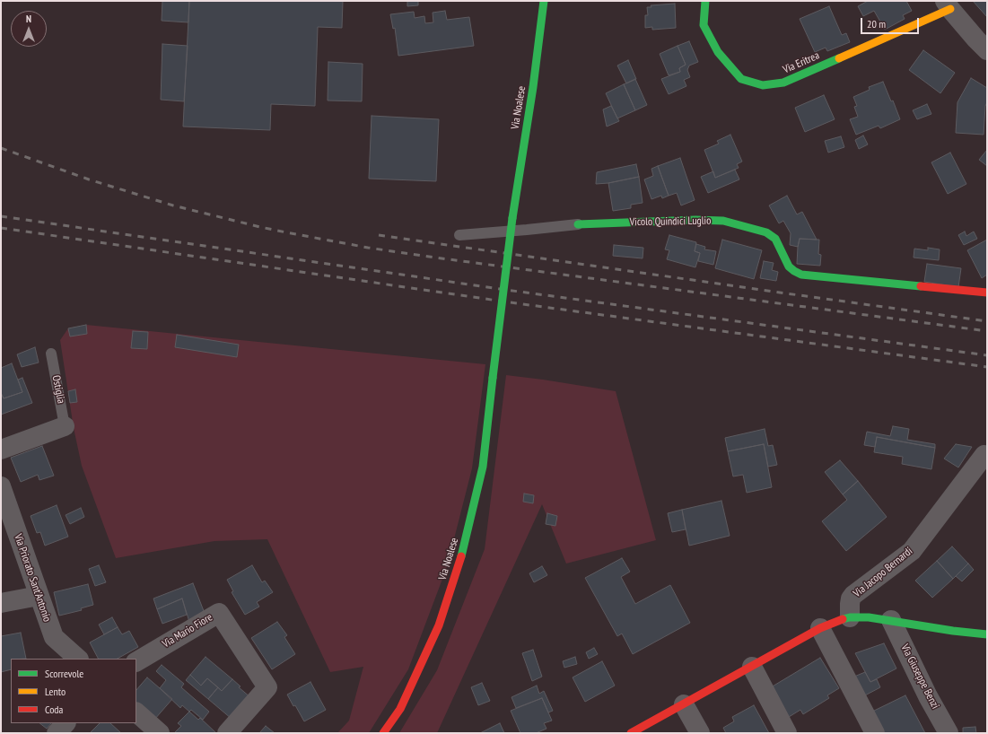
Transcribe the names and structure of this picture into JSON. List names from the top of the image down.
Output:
{
  "streets": {
    "street": [
      "Via Eritrea",
      "Via Noalese",
      "Vicolo Quindici Luglio",
      "Via Jacopo Bernardi",
      "Via Priorato Sant'Antonio",
      "Via Mario Fiore",
      "Via Giuseppe Benzi"
    ],
    "lane": ["Ostiglia"]
  },
  "legend": ["Scorrevole", "Lento", "Coda"],
  "scale_bar": "20 m",
  "north": "top"
}
